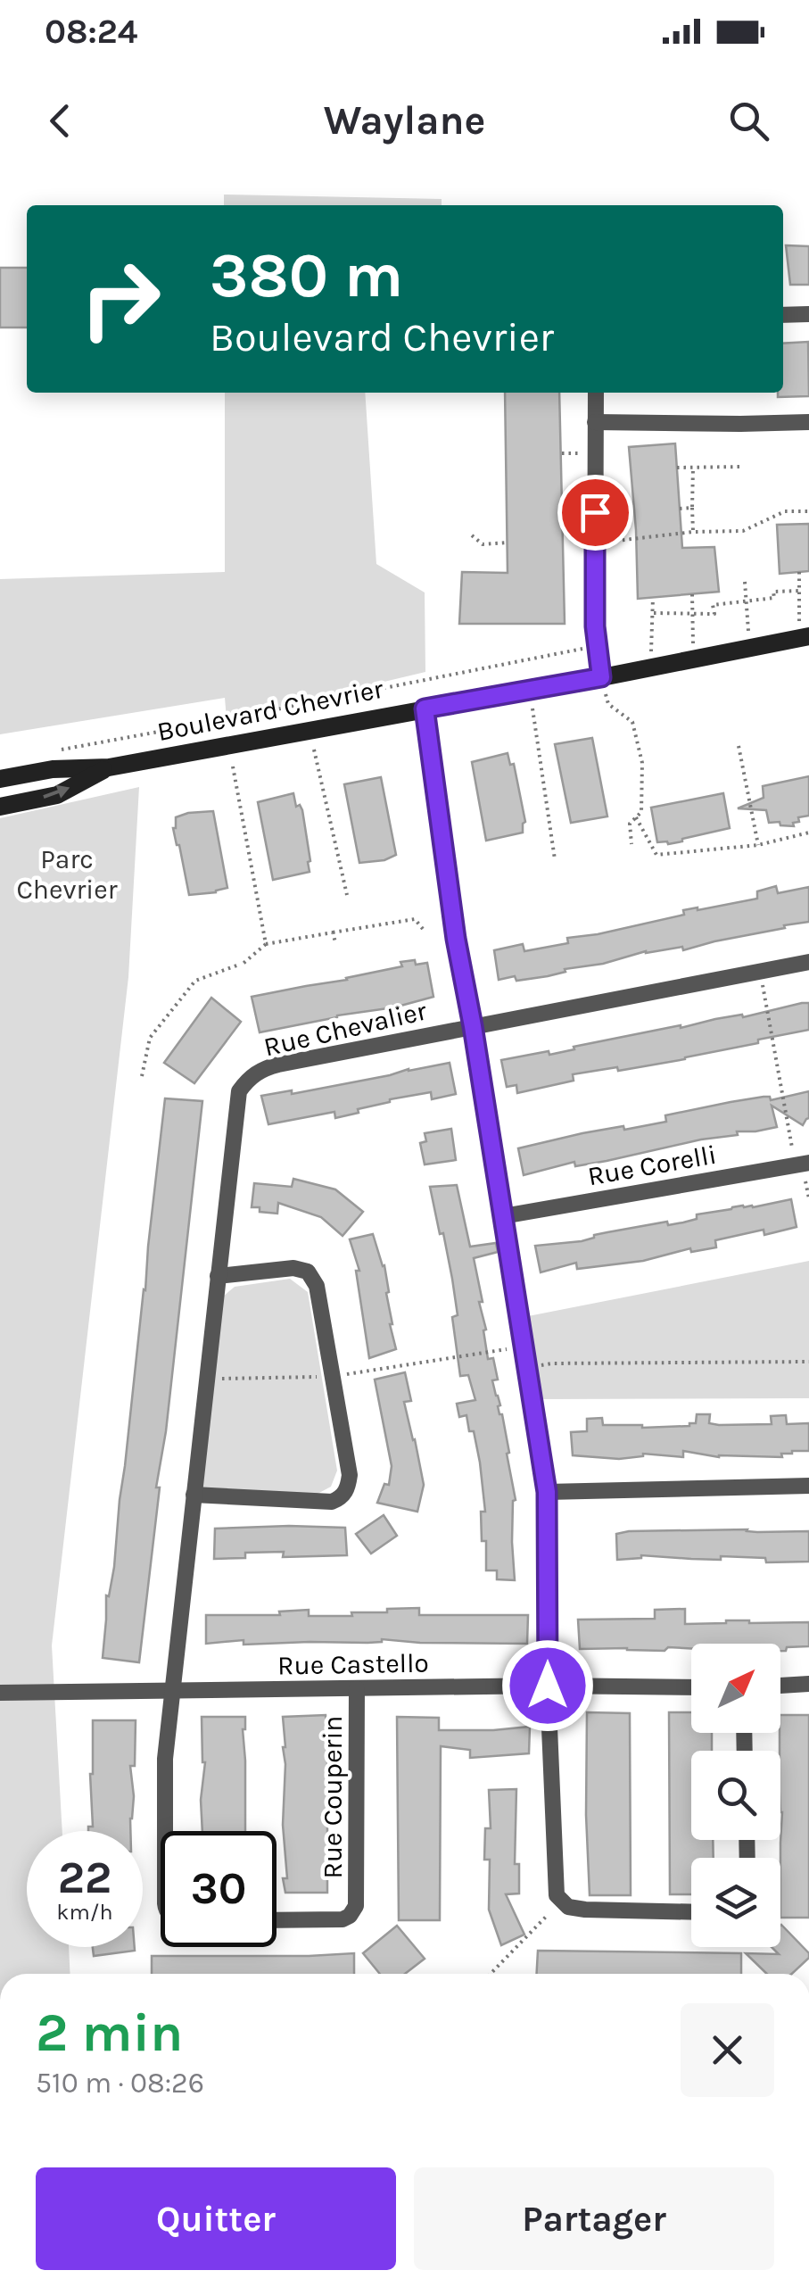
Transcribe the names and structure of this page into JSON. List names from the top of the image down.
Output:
{
  "streets": {
    "street": [
      "Boulevard Chevrier",
      "Rue Chevalier",
      "Rue Corelli",
      "Rue Castello",
      "Rue Couperin"
    ]
  },
  "crossings": [
    ["Rue Chevalier", "Rue Castello"],
    ["Rue Castello", "Rue Couperin"]
  ],
  "parks": ["Parc Chevrier"],
  "north": "top right",
  "page": {
    "status": "08:24",
    "header": "Waylane",
    "turn": ["380 m", "Boulevard Chevrier"],
    "speed": "22 km/h",
    "limit": "30",
    "heading": ["2 min", "510 m · 08:26"],
    "buttons": ["Quitter", "Partager"]
  }
}
